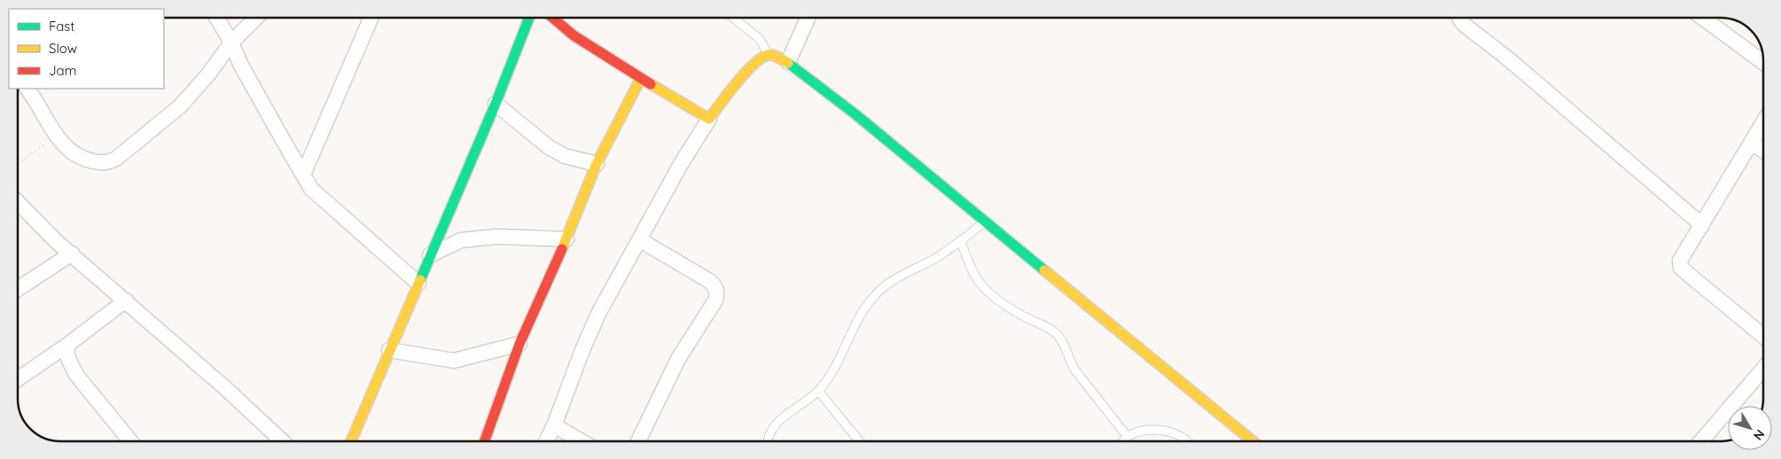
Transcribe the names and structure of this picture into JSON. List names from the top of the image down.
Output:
{
  "legend": ["Fast", "Slow", "Jam"],
  "north": "bottom right"
}
